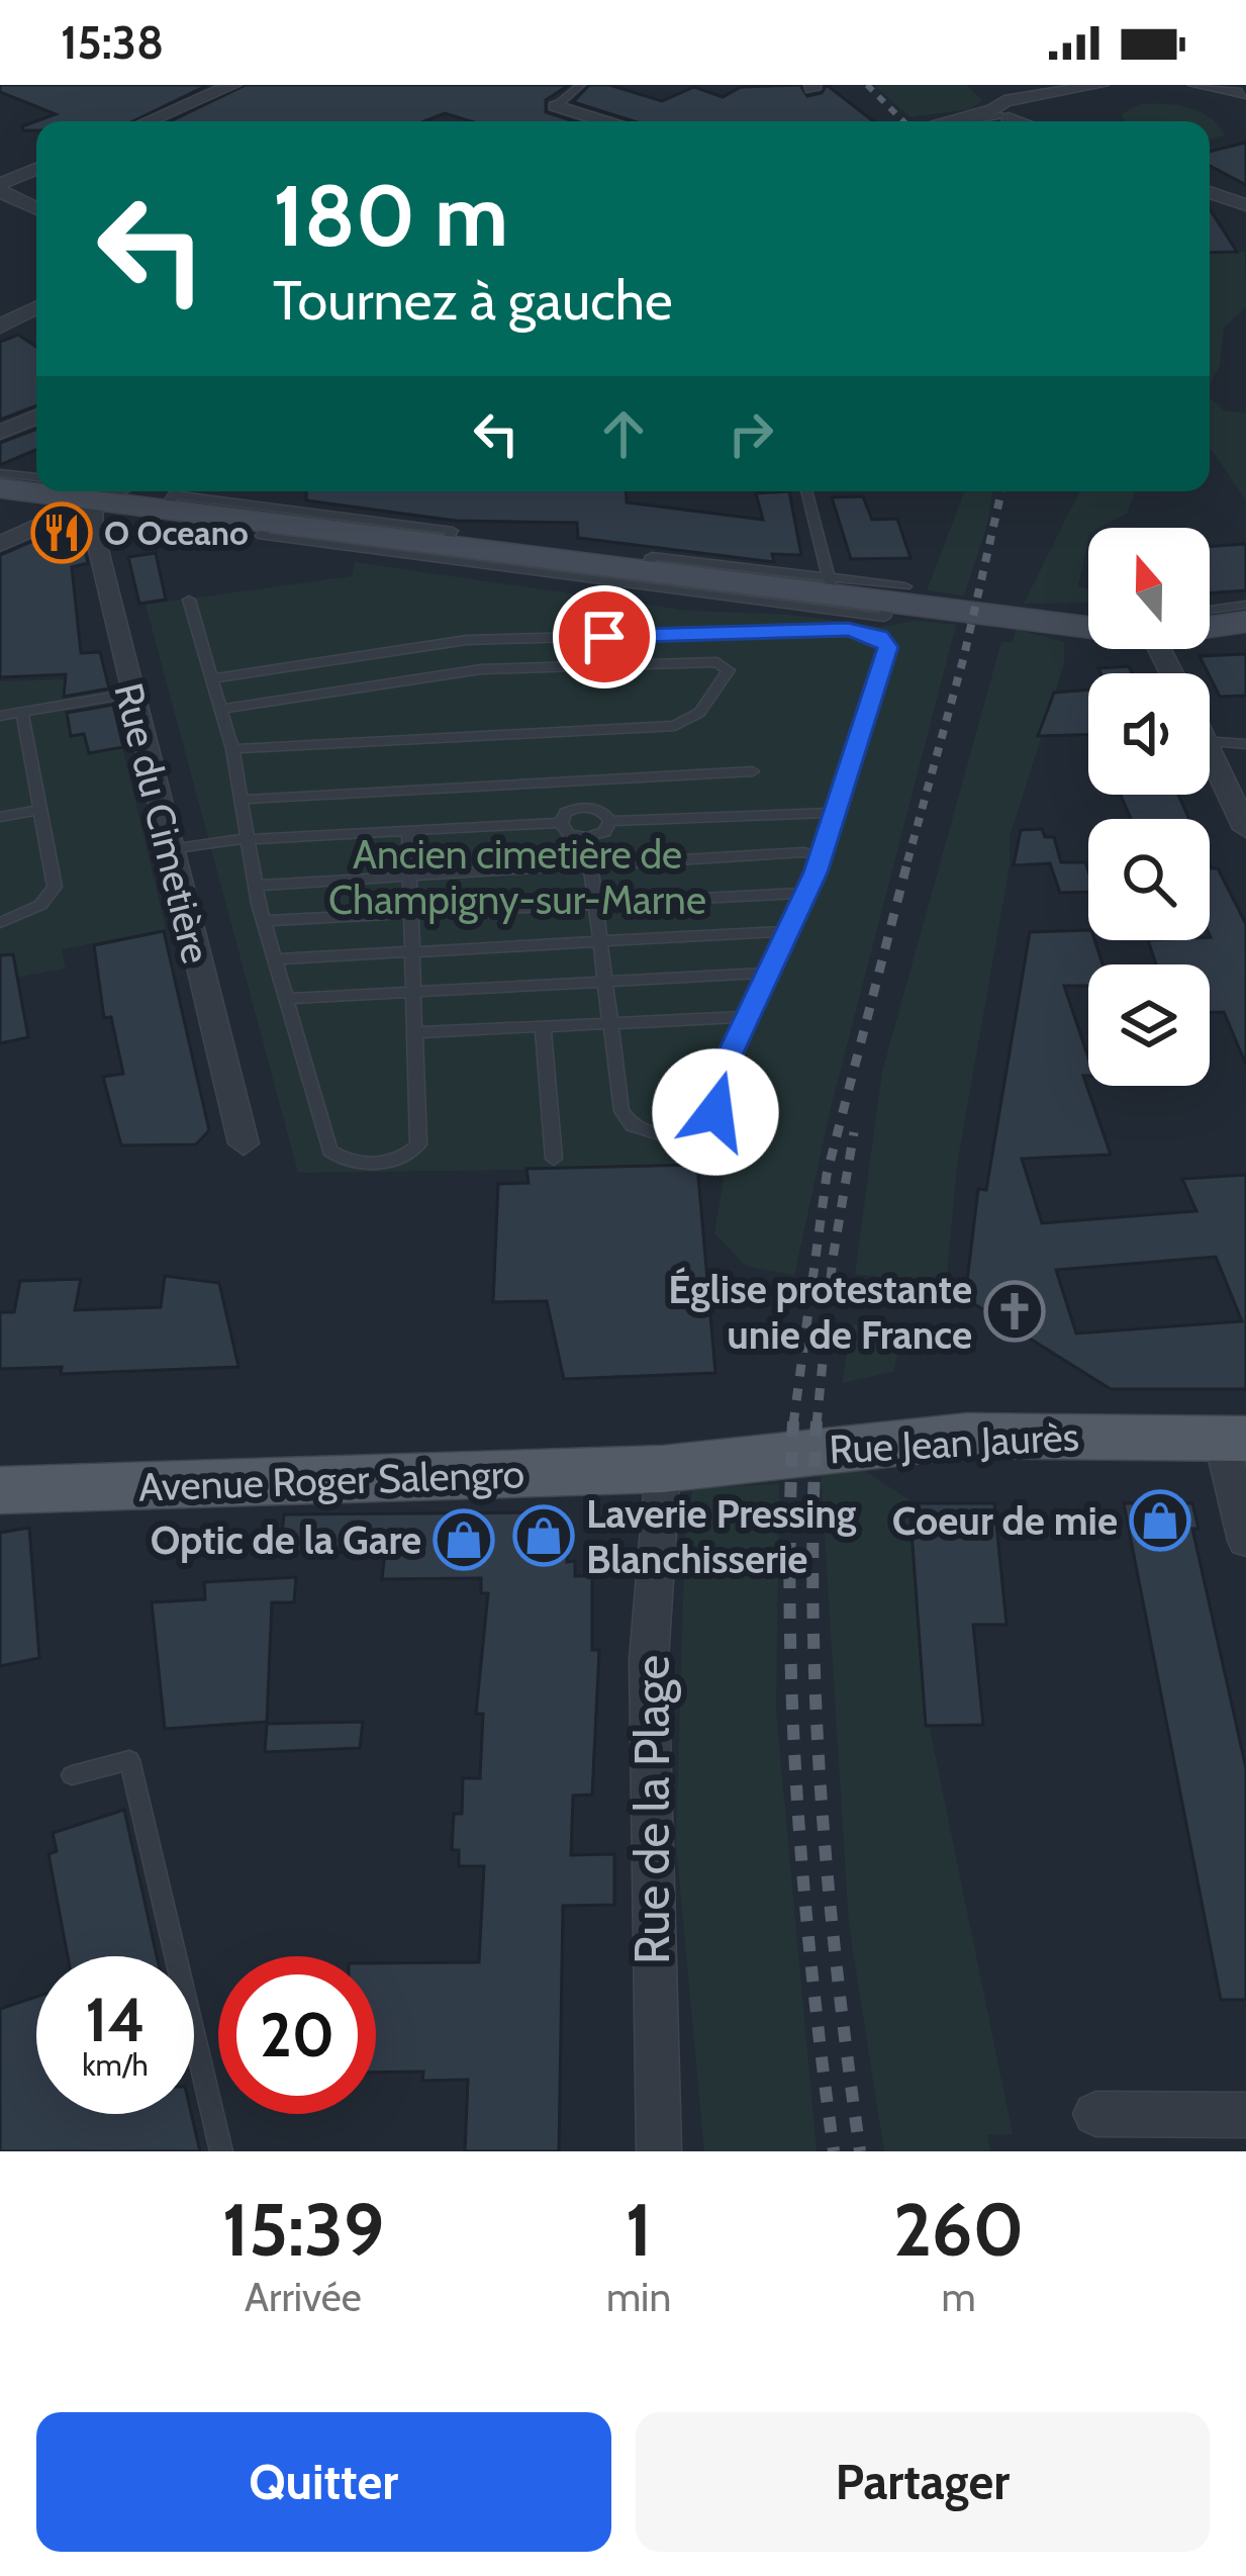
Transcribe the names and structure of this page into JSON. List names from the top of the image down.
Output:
{
  "streets": {
    "main road": ["Rue Jean Jaurès", "Avenue Roger Salengro"],
    "street": ["Rue du Cimetière", "Rue de la Plage"]
  },
  "crossings": [
    ["Rue Jean Jaurès", "Avenue Roger Salengro"],
    ["Rue Jean Jaurès", "Rue de la Plage"],
    ["Avenue Roger Salengro", "Rue de la Plage"]
  ],
  "parks": ["Ancien cimetière de Champigny-sur-Marne"],
  "places": {
    "restaurant": ["O Oceano"],
    "church": ["Église protestante unie de France"],
    "shop": ["Coeur de mie", "Laverie Pressing Blanchisserie", "Optic de la Gare"]
  },
  "north": "top",
  "page": {
    "status": "15:38",
    "turn": ["180 m", "Tournez à gauche"],
    "speed": "14 km/h",
    "limit": "20",
    "eta": [
      "15:39",
      "Arrivée",
      "1",
      "min",
      "260",
      "m"
    ],
    "buttons": ["Quitter", "Partager"]
  }
}
